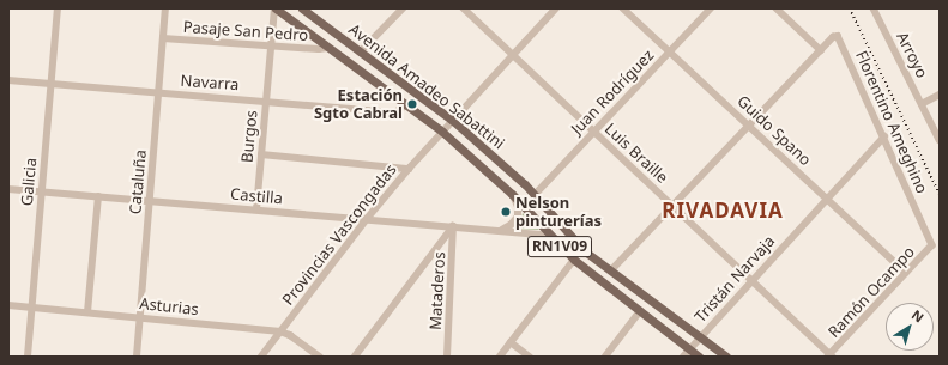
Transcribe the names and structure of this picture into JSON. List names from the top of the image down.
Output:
{
  "streets": {
    "main road": ["Avenida Amadeo Sabattini", "RN1V09"],
    "street": [
      "Pasaje San Pedro",
      "Arroyo",
      "Navarra",
      "Juan Rodríguez",
      "Florentino Ameghino",
      "Guido Spano",
      "Burgos",
      "Luis Braille",
      "Galicia",
      "Cataluña",
      "Castilla",
      "Provincias Vascongadas",
      "Tristán Narvaja",
      "Mataderos",
      "Ramón Ocampo",
      "Asturias"
    ]
  },
  "crossings": [
    ["Pasaje San Pedro", "Avenida Amadeo Sabattini"],
    ["Pasaje San Pedro", "Burgos"],
    ["Pasaje San Pedro", "Cataluña"],
    ["Navarra", "Avenida Amadeo Sabattini"],
    ["Navarra", "Burgos"],
    ["Navarra", "Galicia"],
    ["Navarra", "Cataluña"],
    ["Avenida Amadeo Sabattini", "Juan Rodríguez"],
    ["Avenida Amadeo Sabattini", "Burgos"],
    ["Avenida Amadeo Sabattini", "Castilla"],
    ["Avenida Amadeo Sabattini", "Provincias Vascongadas"],
    ["Avenida Amadeo Sabattini", "Tristán Narvaja"],
    ["Juan Rodríguez", "Guido Spano"],
    ["Juan Rodríguez", "Luis Braille"],
    ["Florentino Ameghino", "Tristán Narvaja"],
    ["Florentino Ameghino", "Ramón Ocampo"],
    ["Guido Spano", "Tristán Narvaja"],
    ["Guido Spano", "Ramón Ocampo"],
    ["Burgos", "Castilla"],
    ["Luis Braille", "Provincias Vascongadas"],
    ["Luis Braille", "Tristán Narvaja"],
    ["Luis Braille", "Ramón Ocampo"],
    ["Galicia", "Castilla"],
    ["Galicia", "Asturias"],
    ["Cataluña", "Castilla"],
    ["Cataluña", "Asturias"],
    ["Castilla", "Provincias Vascongadas"],
    ["Castilla", "Mataderos"],
    ["Provincias Vascongadas", "Asturias"]
  ],
  "districts": ["RIVADAVIA"],
  "places": ["Estación Sgto Cabral", "Nelson pinturerías"],
  "north": "top right"
}
